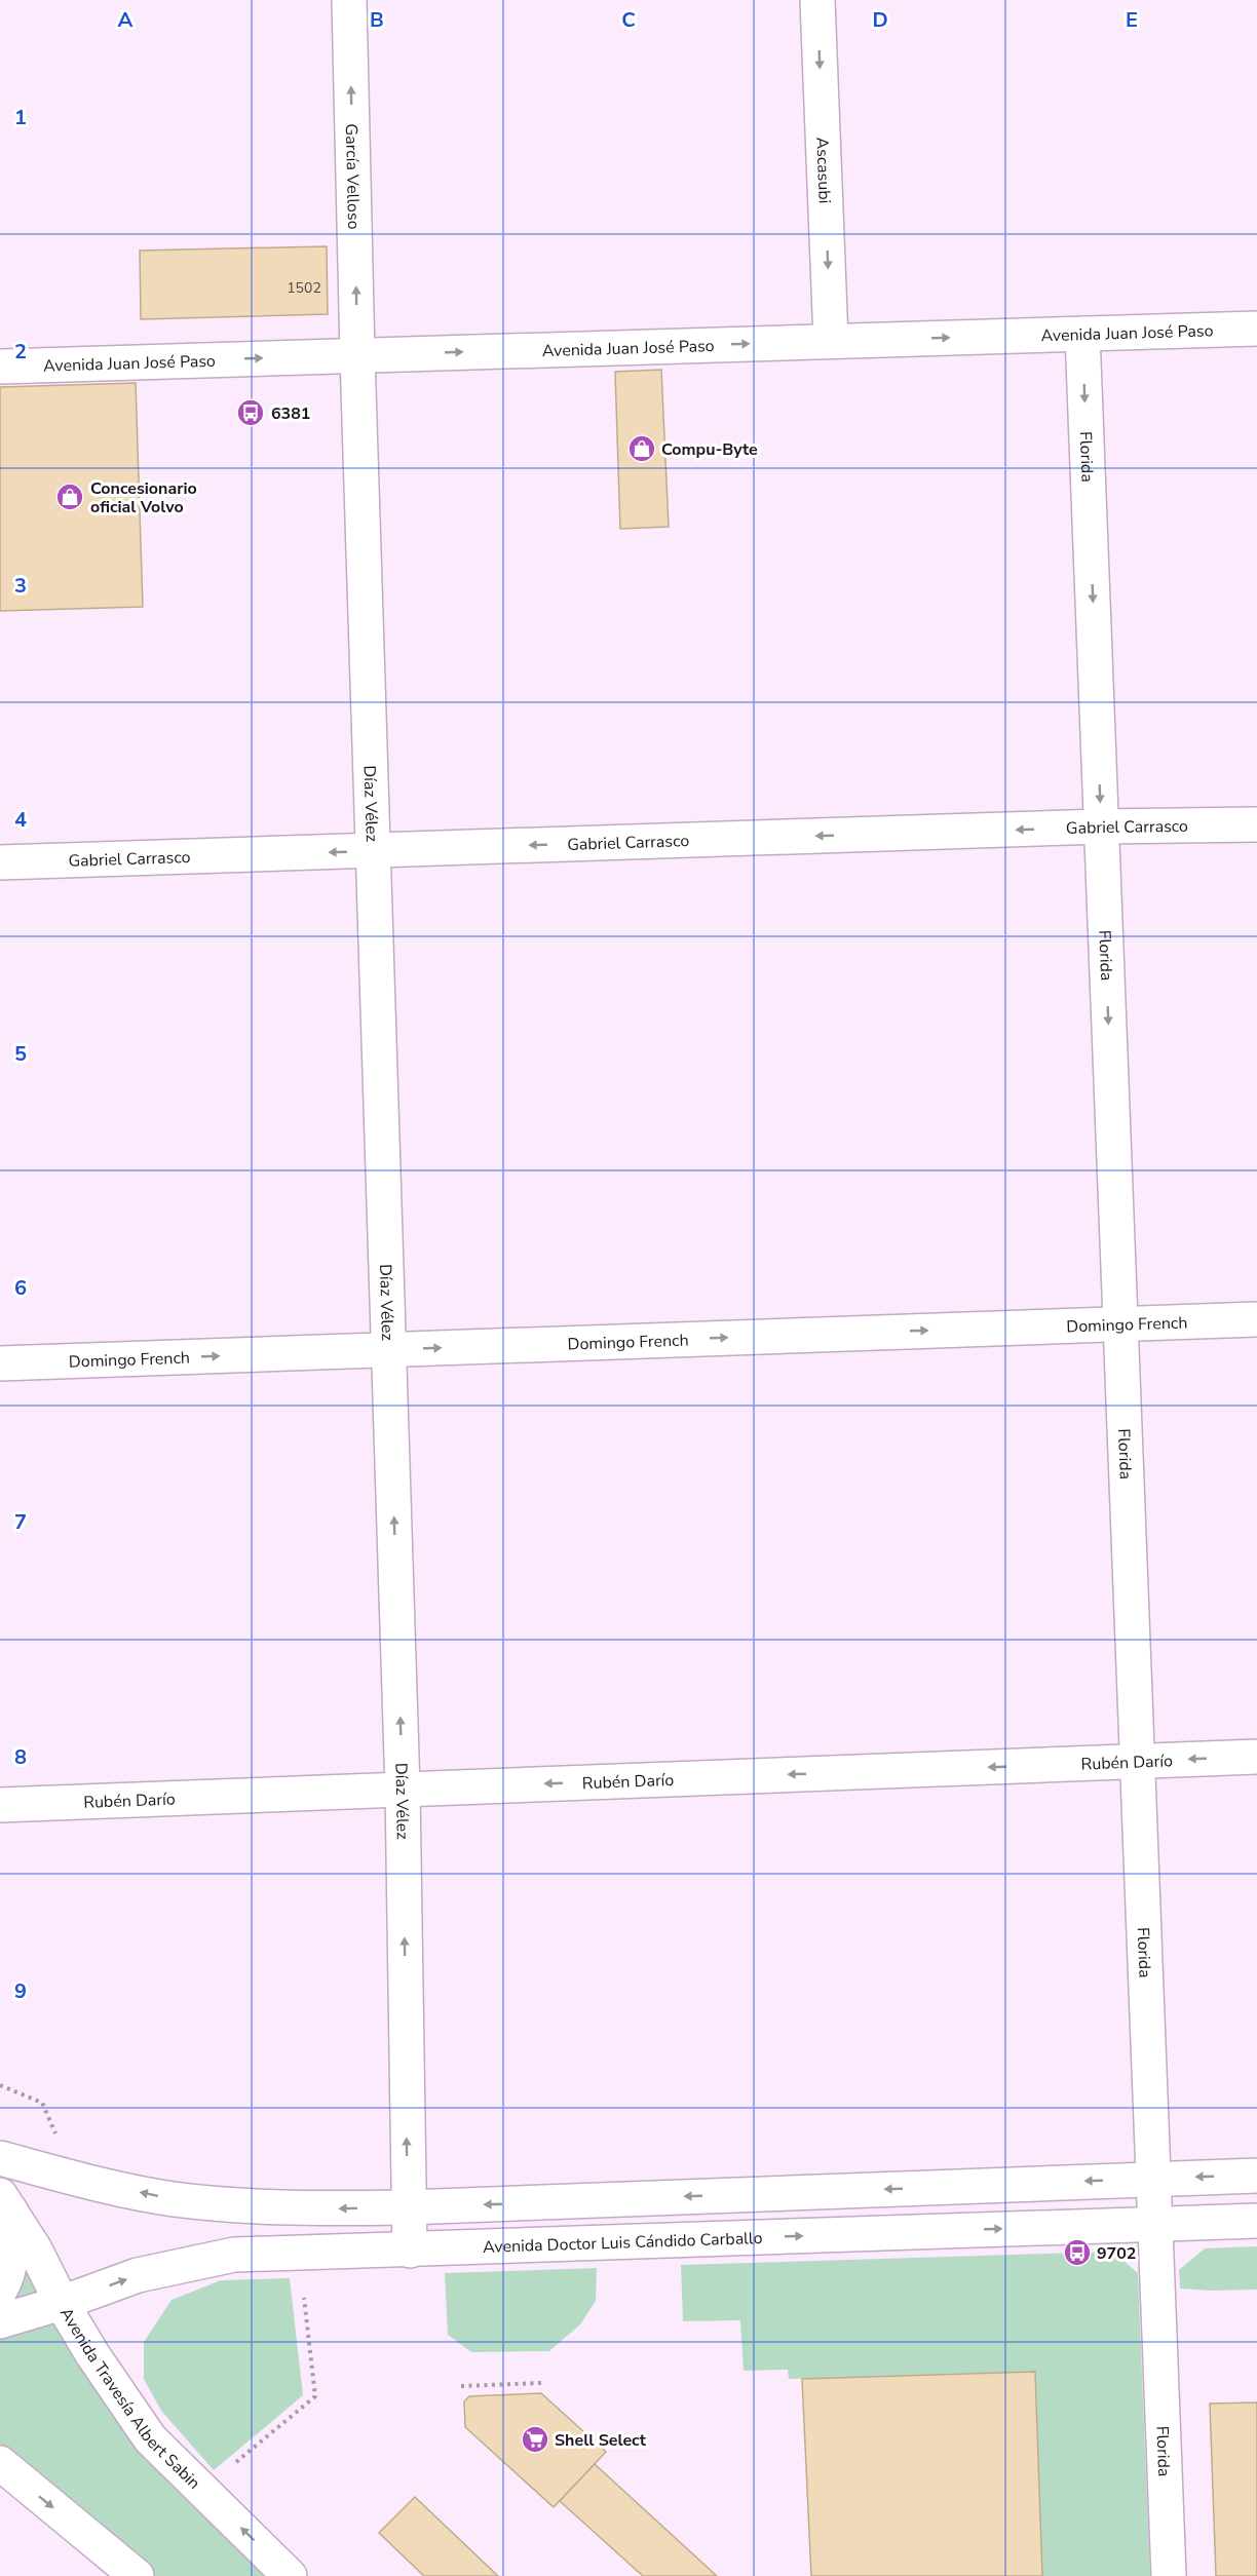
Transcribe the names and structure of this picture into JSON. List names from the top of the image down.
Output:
{
  "streets": {
    "street": [
      "Ascasubi",
      "García Velloso",
      "Avenida Juan José Paso",
      "Florida",
      "Díaz Vélez",
      "Gabriel Carrasco",
      "Domingo French",
      "Rubén Darío",
      "Avenida Doctor Luis Cándido Carballo",
      "Avenida Travesía Albert Sabin"
    ]
  },
  "crossings": [
    ["Ascasubi", "Avenida Juan José Paso"],
    ["García Velloso", "Avenida Juan José Paso"],
    ["García Velloso", "Díaz Vélez"],
    ["Avenida Juan José Paso", "Florida"],
    ["Avenida Juan José Paso", "Díaz Vélez"],
    ["Florida", "Gabriel Carrasco"],
    ["Florida", "Domingo French"],
    ["Florida", "Rubén Darío"],
    ["Florida", "Avenida Doctor Luis Cándido Carballo"],
    ["Díaz Vélez", "Gabriel Carrasco"],
    ["Díaz Vélez", "Domingo French"],
    ["Díaz Vélez", "Rubén Darío"],
    ["Díaz Vélez", "Avenida Doctor Luis Cándido Carballo"],
    ["Avenida Doctor Luis Cándido Carballo", "Avenida Travesía Albert Sabin"]
  ],
  "one_way": [
    "Ascasubi",
    "García Velloso",
    "Avenida Juan José Paso",
    "Florida",
    "Díaz Vélez",
    "Gabriel Carrasco",
    "Domingo French",
    "Rubén Darío"
  ],
  "places": {
    "bus stop": ["6381", "9702"],
    "shop": ["Compu-Byte", "Concesionario oficial Volvo"],
    "supermarket": ["Shell Select"]
  },
  "house_numbers": ["1502"],
  "grid": {
    "columns": [
      "A",
      "B",
      "C",
      "D",
      "E"
    ],
    "rows": [
      "1",
      "2",
      "3",
      "4",
      "5",
      "6",
      "7",
      "8",
      "9"
    ]
  }
}
